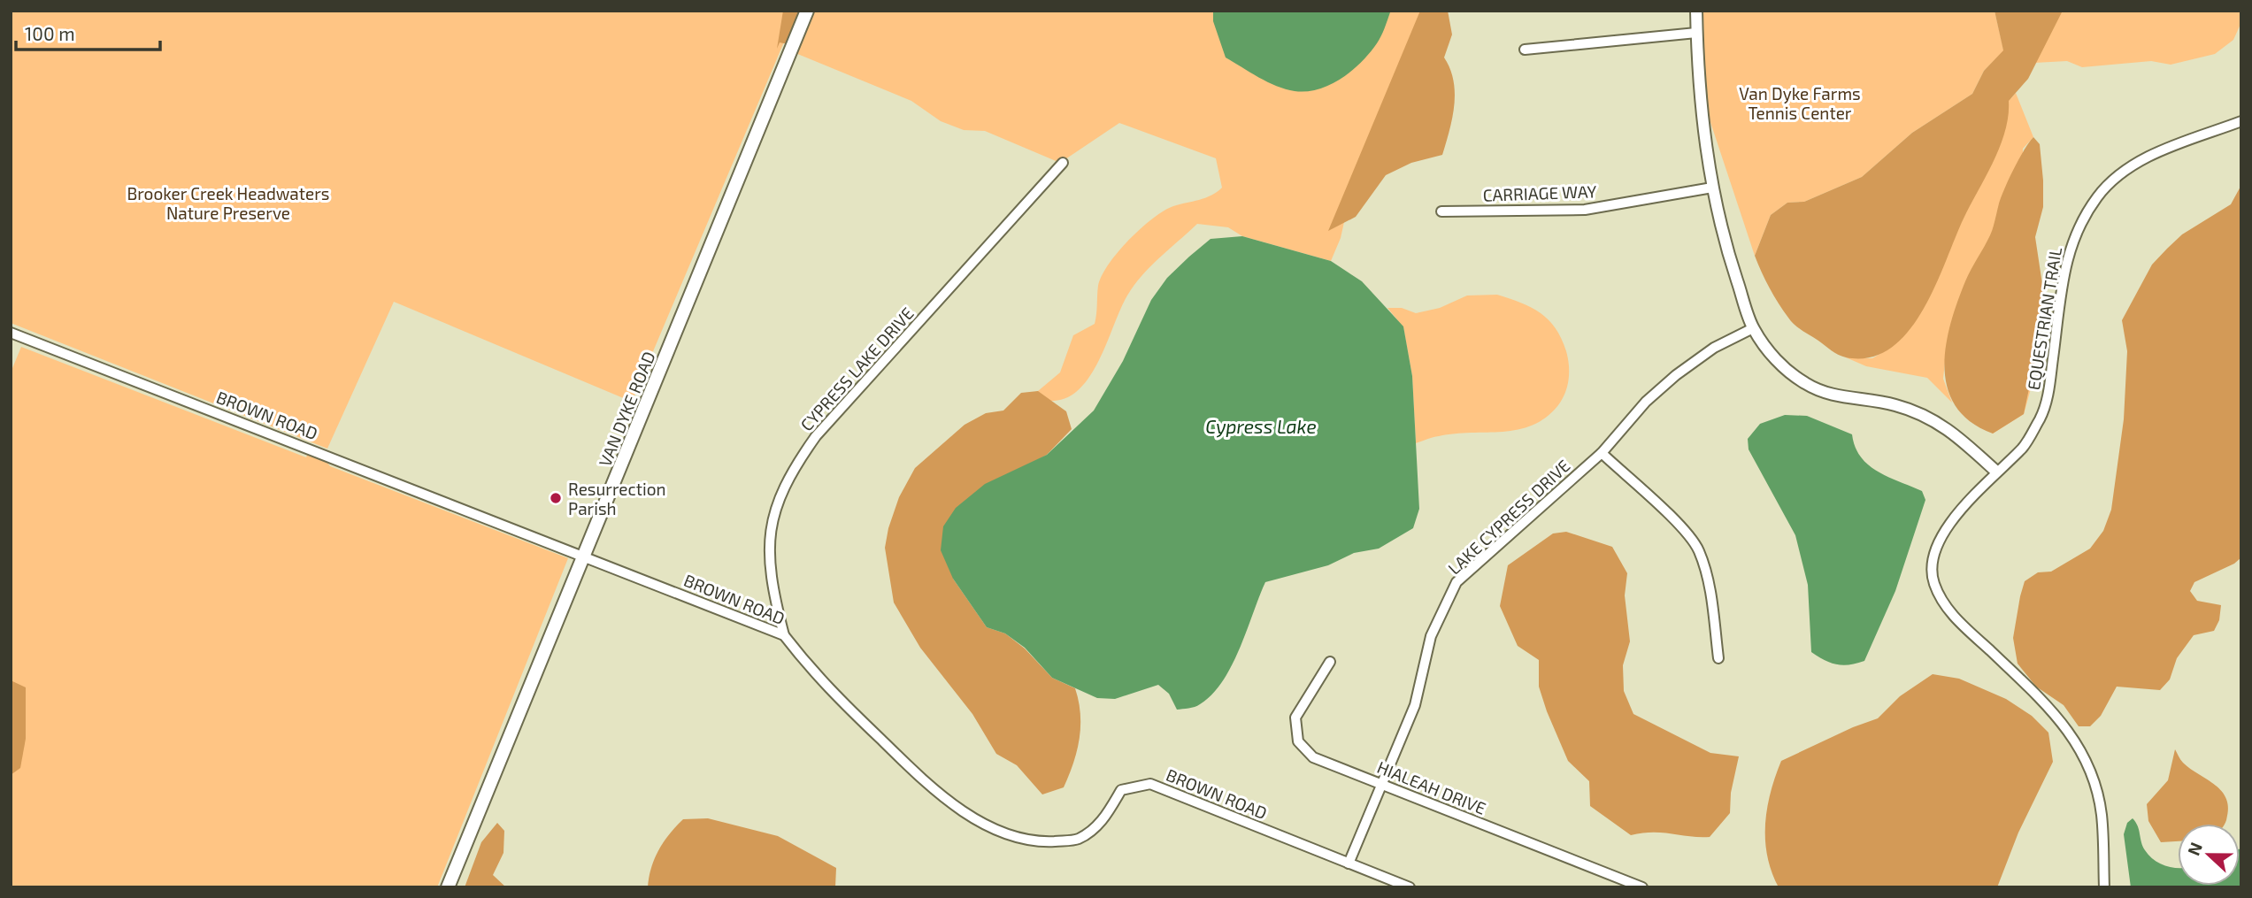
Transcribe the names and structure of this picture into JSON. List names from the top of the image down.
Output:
{
  "streets": {
    "main road": ["VAN DYKE ROAD"],
    "street": [
      "CARRIAGE WAY",
      "EQUESTRIAN TRAIL",
      "CYPRESS LAKE DRIVE",
      "BROWN ROAD",
      "LAKE CYPRESS DRIVE",
      "HIALEAH DRIVE"
    ]
  },
  "crossings": [
    ["CYPRESS LAKE DRIVE", "BROWN ROAD"],
    ["VAN DYKE ROAD", "BROWN ROAD"],
    ["BROWN ROAD", "LAKE CYPRESS DRIVE"],
    ["LAKE CYPRESS DRIVE", "HIALEAH DRIVE"]
  ],
  "water": ["Cypress Lake"],
  "parks": ["Van Dyke Farms Tennis Center", "Brooker Creek Headwaters Nature Preserve"],
  "places": ["Resurrection Parish"],
  "scale_bar": "100 m",
  "north": "left"
}
